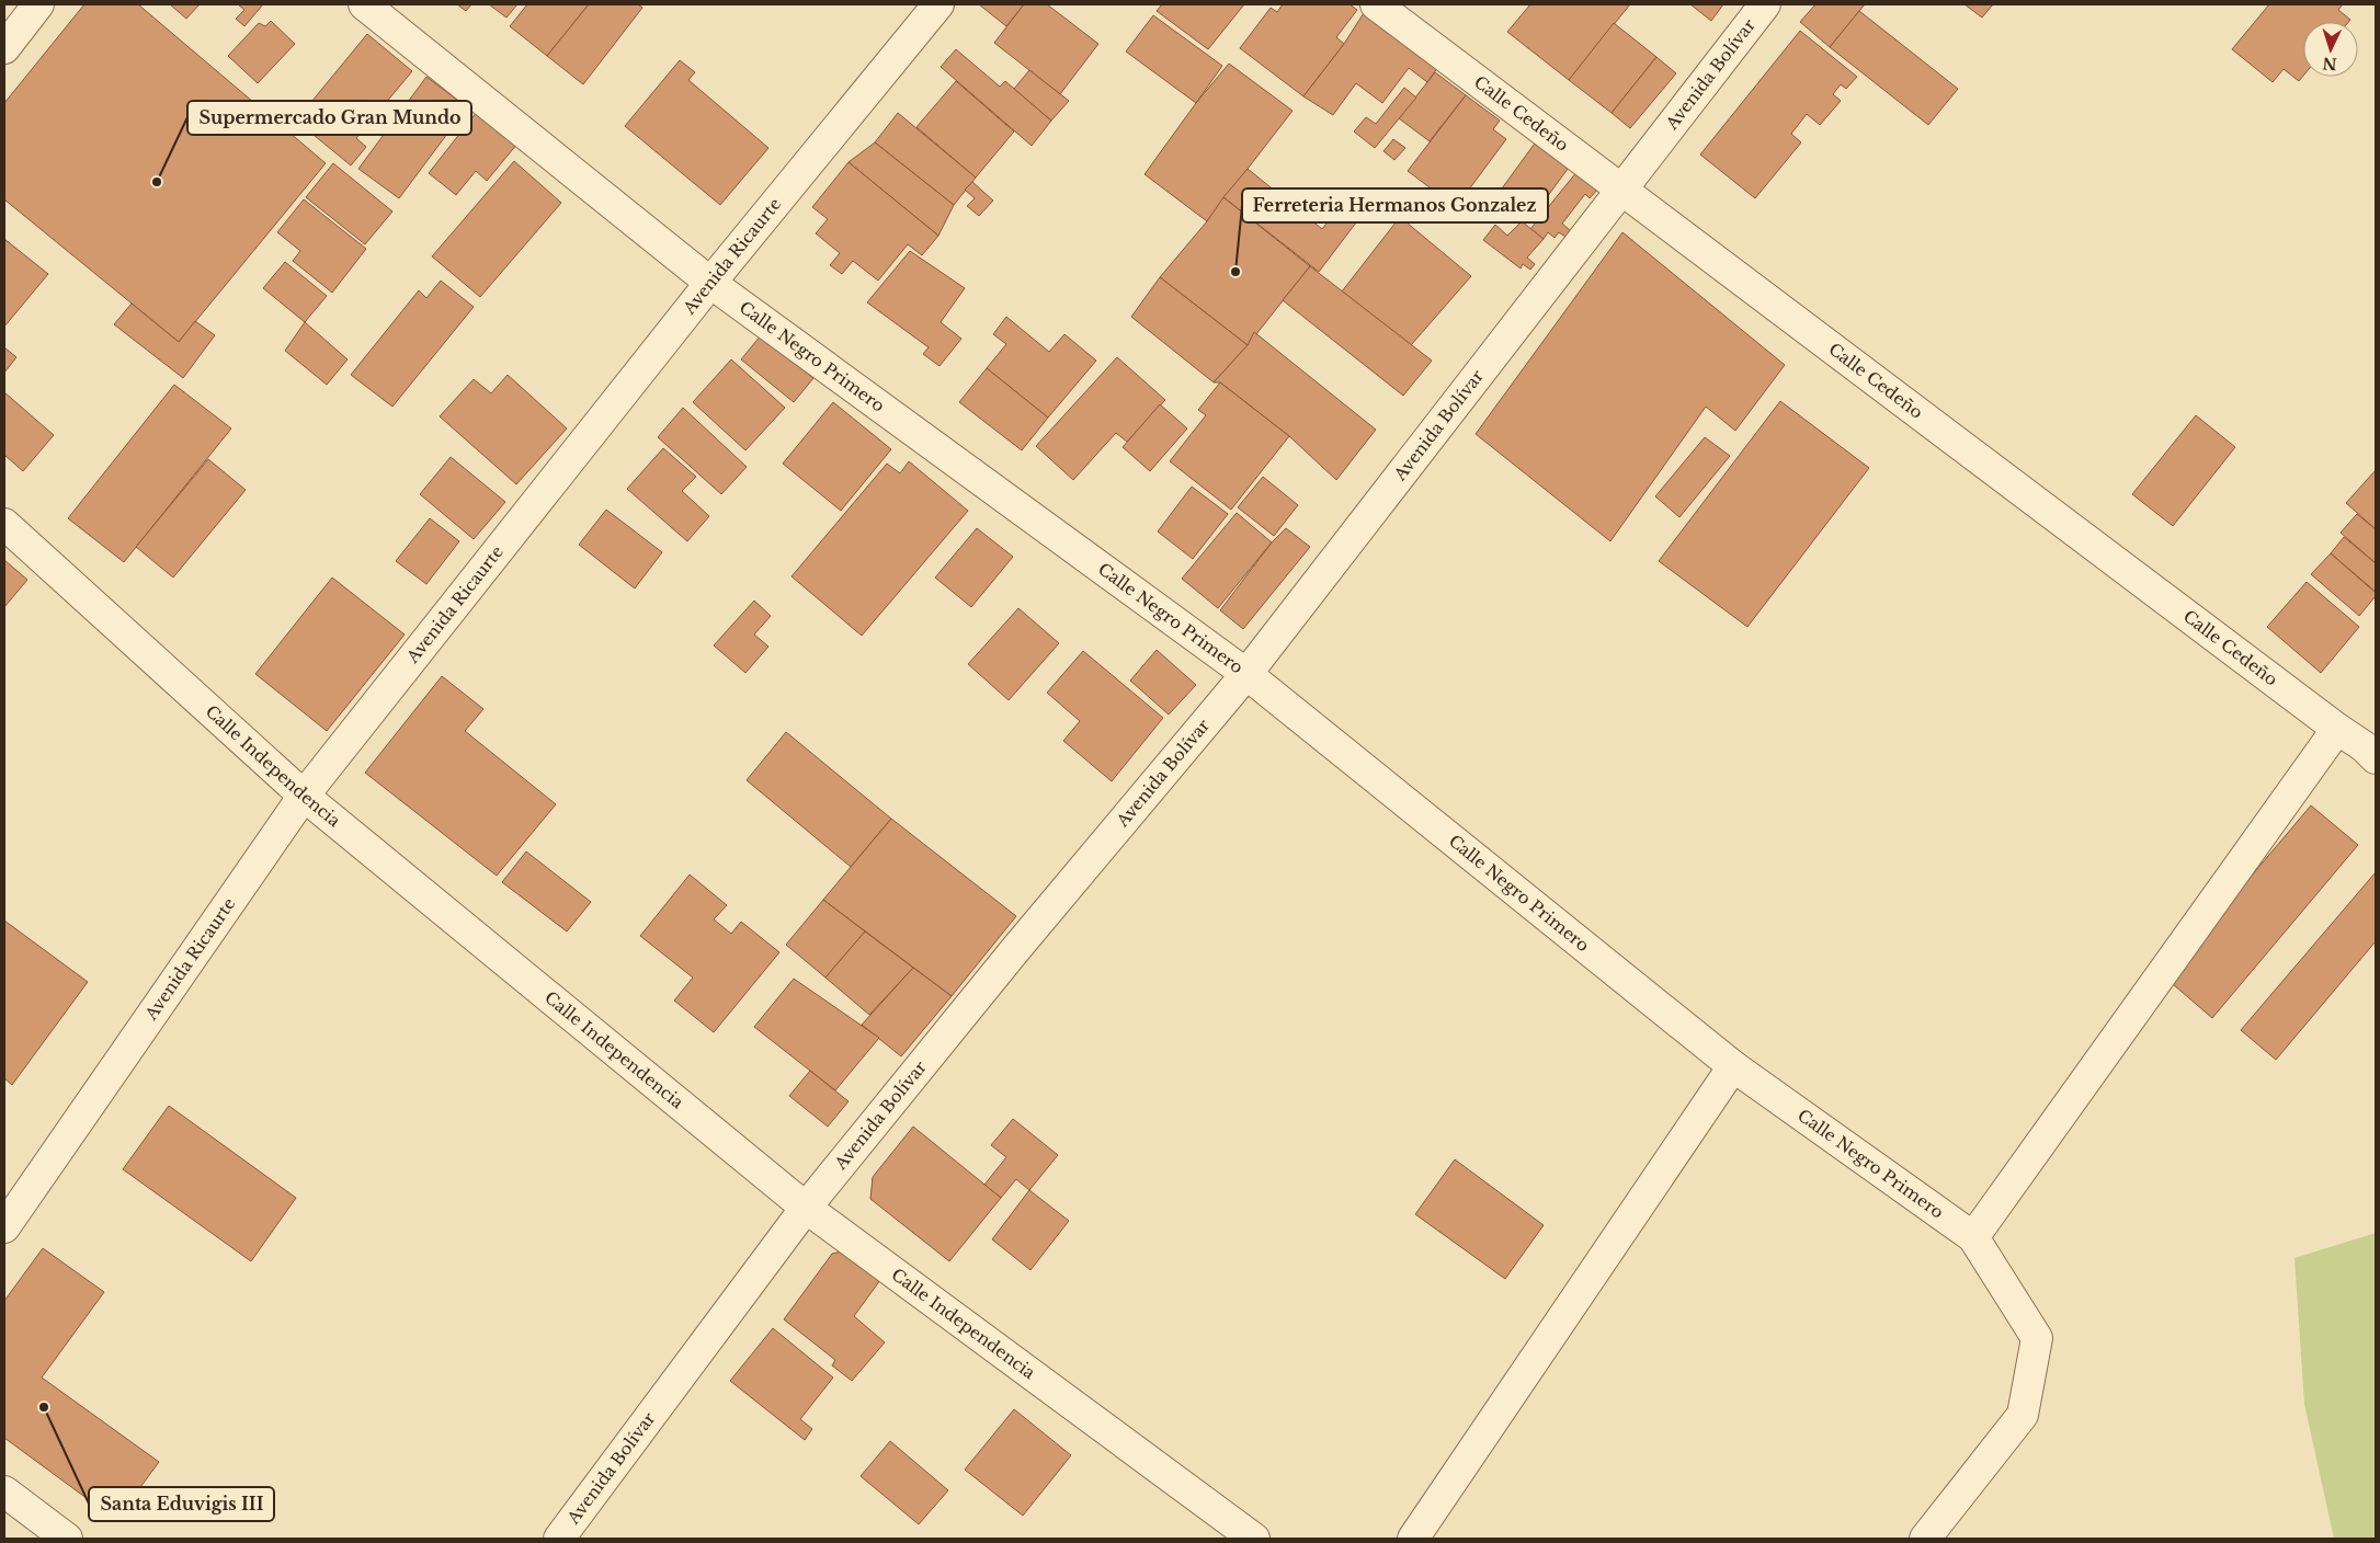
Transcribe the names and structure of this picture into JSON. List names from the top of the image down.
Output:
{
  "streets": {
    "street": [
      "Avenida Bolívar",
      "Calle Cedeño",
      "Avenida Ricaurte",
      "Calle Negro Primero",
      "Calle Independencia"
    ]
  },
  "crossings": [
    ["Avenida Bolívar", "Calle Cedeño"],
    ["Avenida Bolívar", "Calle Negro Primero"],
    ["Avenida Bolívar", "Calle Independencia"],
    ["Avenida Ricaurte", "Calle Negro Primero"],
    ["Avenida Ricaurte", "Calle Independencia"]
  ],
  "places": ["Supermercado Gran Mundo", "Ferreteria Hermanos Gonzalez", "Santa Eduvigis III"],
  "north": "bottom"
}
